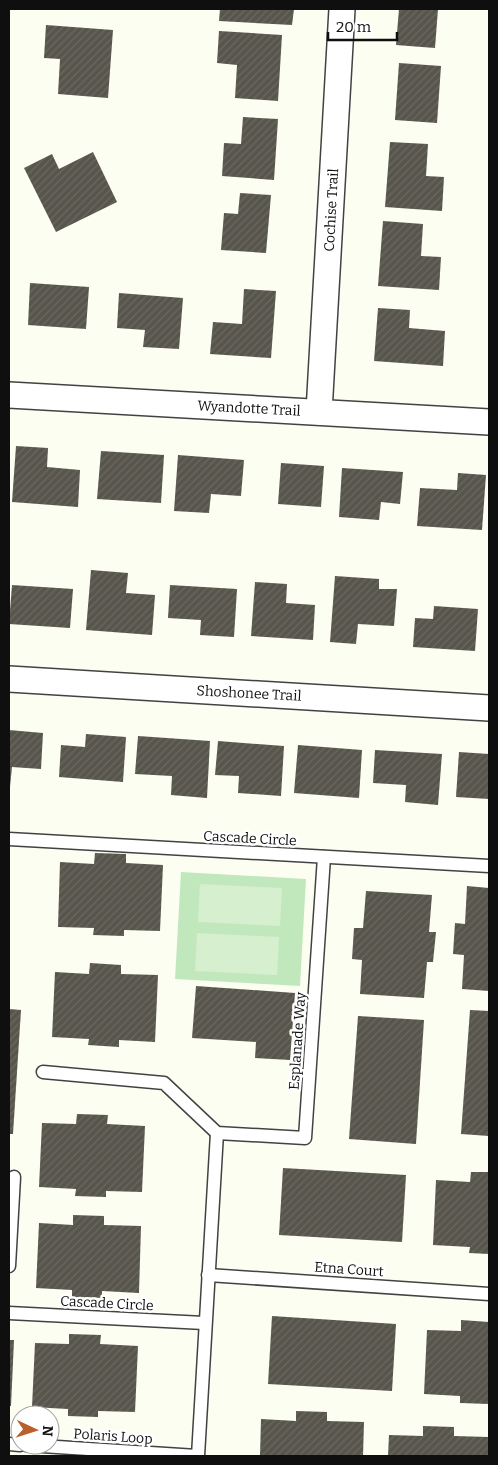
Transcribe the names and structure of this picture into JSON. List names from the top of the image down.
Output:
{
  "streets": {
    "street": ["Cochise Trail", "Wyandotte Trail", "Shoshonee Trail"],
    "lane": [
      "Cascade Circle",
      "Esplanade Way",
      "Etna Court",
      "Polaris Loop"
    ]
  },
  "crossings": [
    ["Cochise Trail", "Wyandotte Trail"],
    ["Cascade Circle", "Esplanade Way"]
  ],
  "scale_bar": "20 m",
  "north": "right"
}
